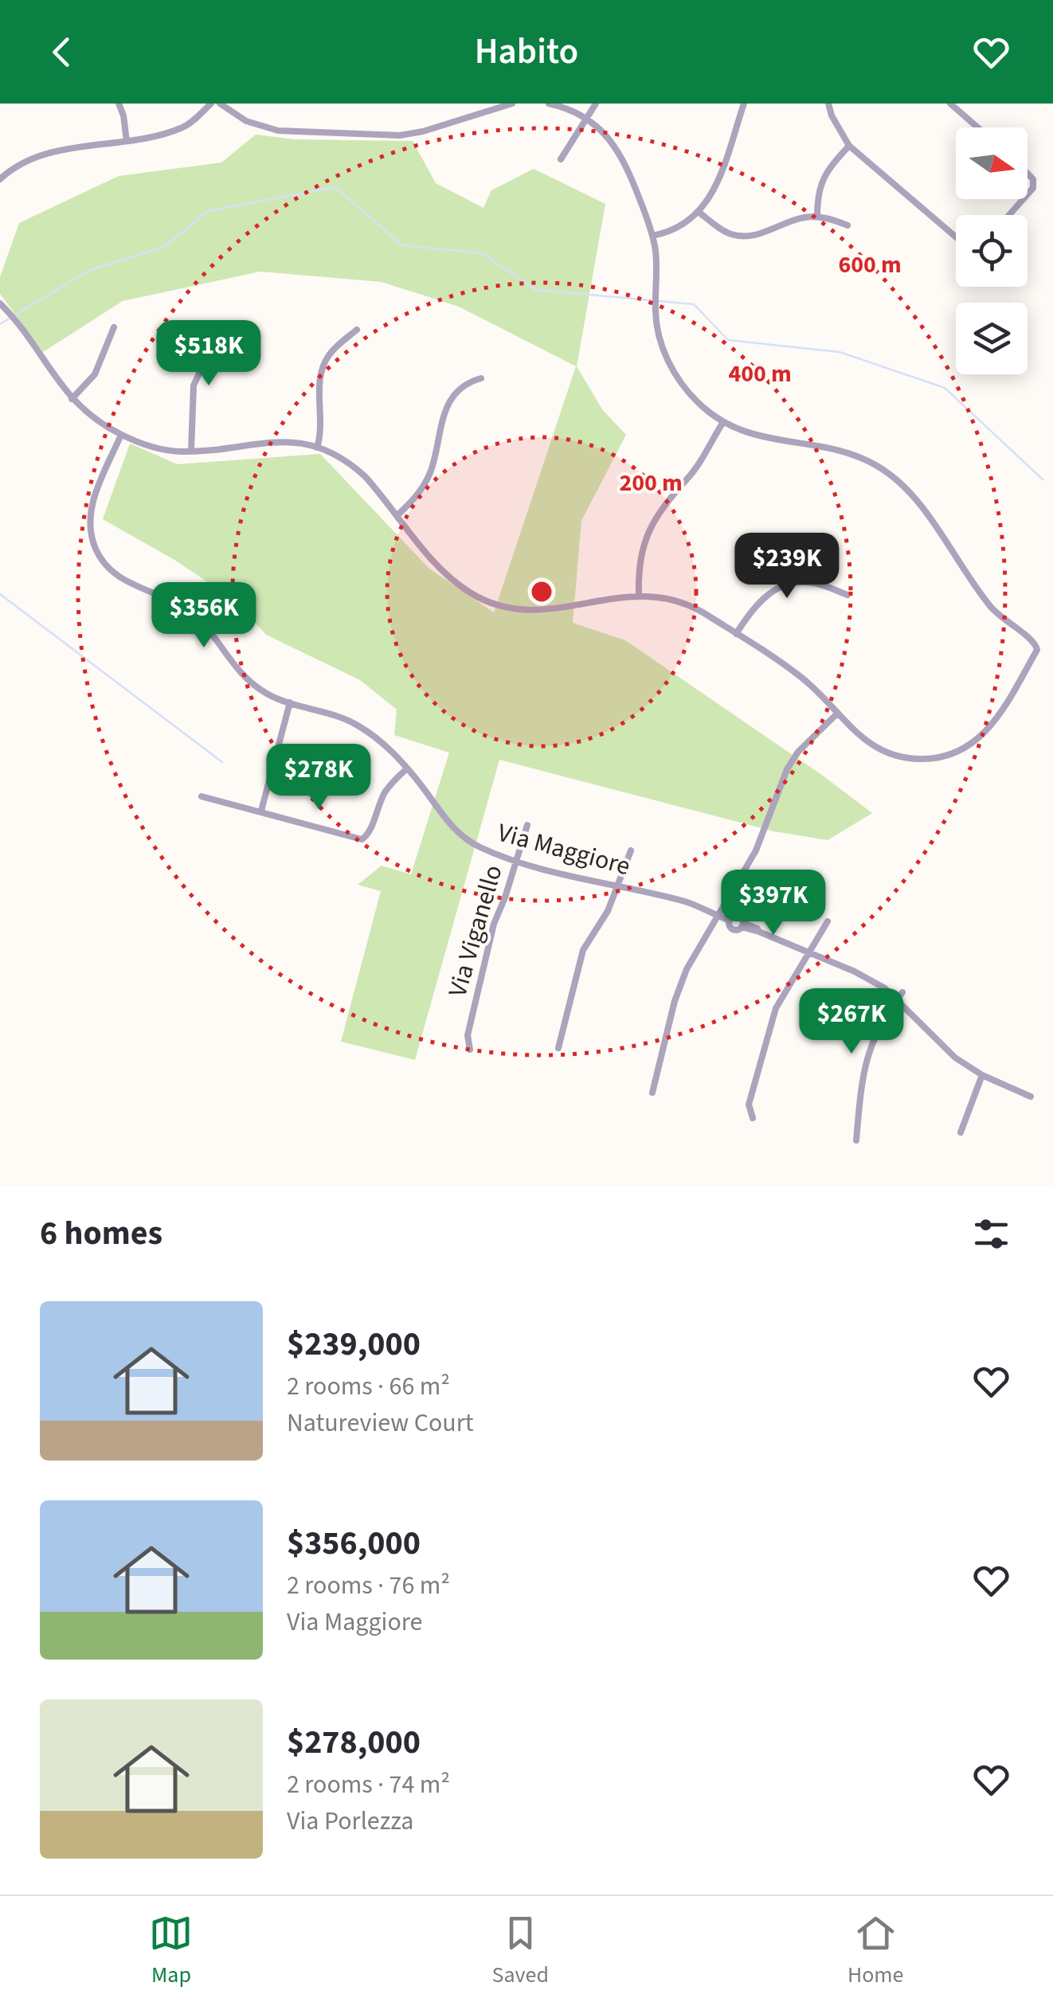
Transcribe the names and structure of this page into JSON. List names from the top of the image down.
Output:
{
  "streets": {
    "street": ["Via Maggiore", "Via Viganello"]
  },
  "crossings": [
    ["Via Maggiore", "Via Viganello"]
  ],
  "north": "right",
  "page": {
    "header": "Habito",
    "price": [
      "$518K",
      "$239K",
      "$356K",
      "$278K",
      "$397K",
      "$267K"
    ],
    "heading": "6 homes",
    "list": [
      {
        "name": "$239,000",
        "note": "2 rooms · 66 m² · Natureview Court"
      },
      {
        "name": "$356,000",
        "note": "2 rooms · 76 m² · Via Maggiore"
      },
      {
        "name": "$278,000",
        "note": "2 rooms · 74 m² · Via Porlezza"
      }
    ],
    "tabs": ["Map", "Saved", "Home"]
  },
  "rings": ["600 m", "400 m", "200 m"]
}
